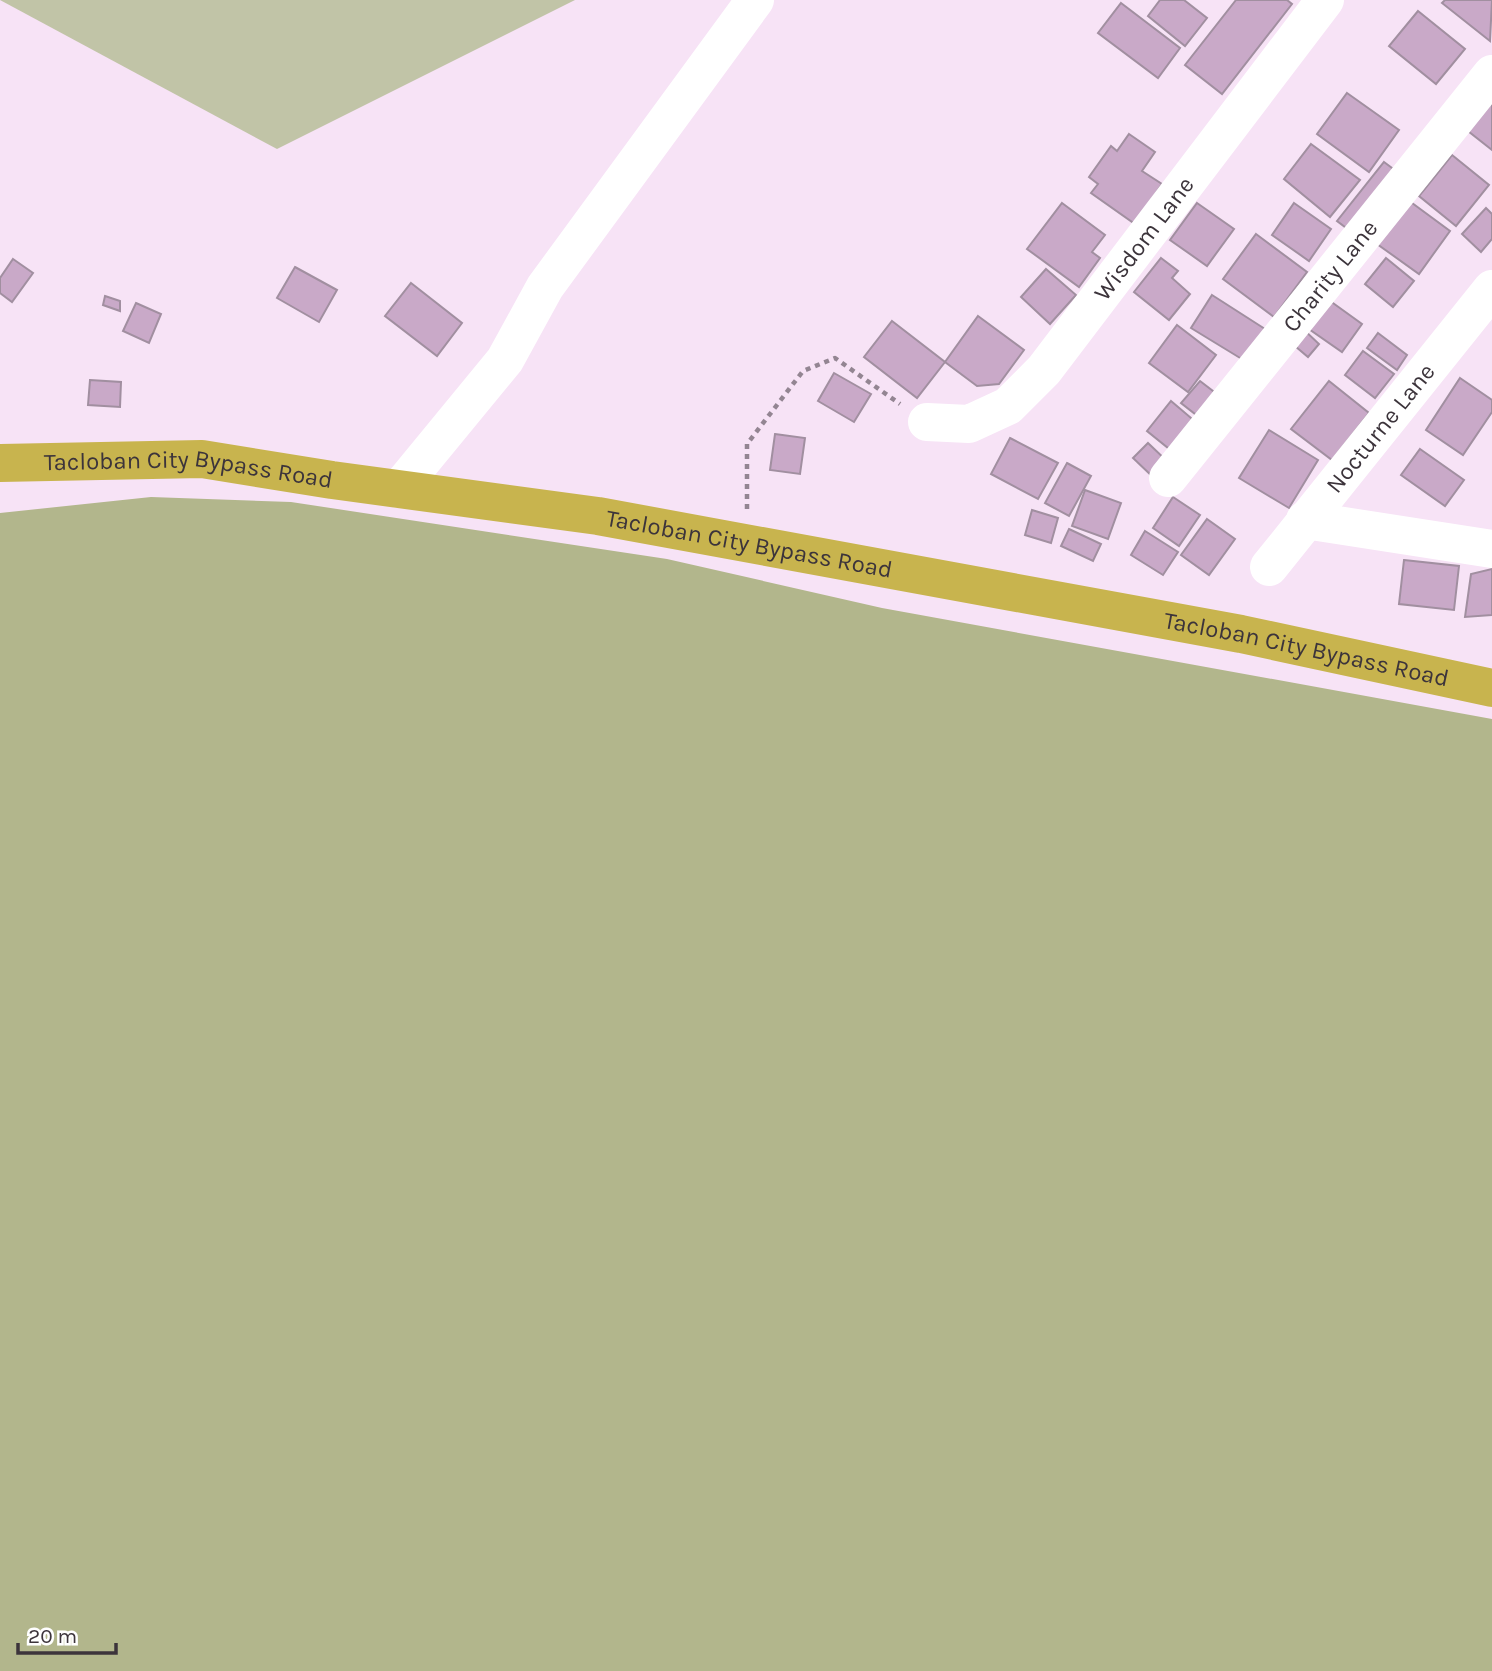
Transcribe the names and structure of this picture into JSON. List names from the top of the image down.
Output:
{
  "streets": {
    "highway": ["Tacloban City Bypass Road"],
    "street": ["Wisdom Lane", "Charity Lane", "Nocturne Lane"]
  },
  "scale_bar": "20 m"
}
